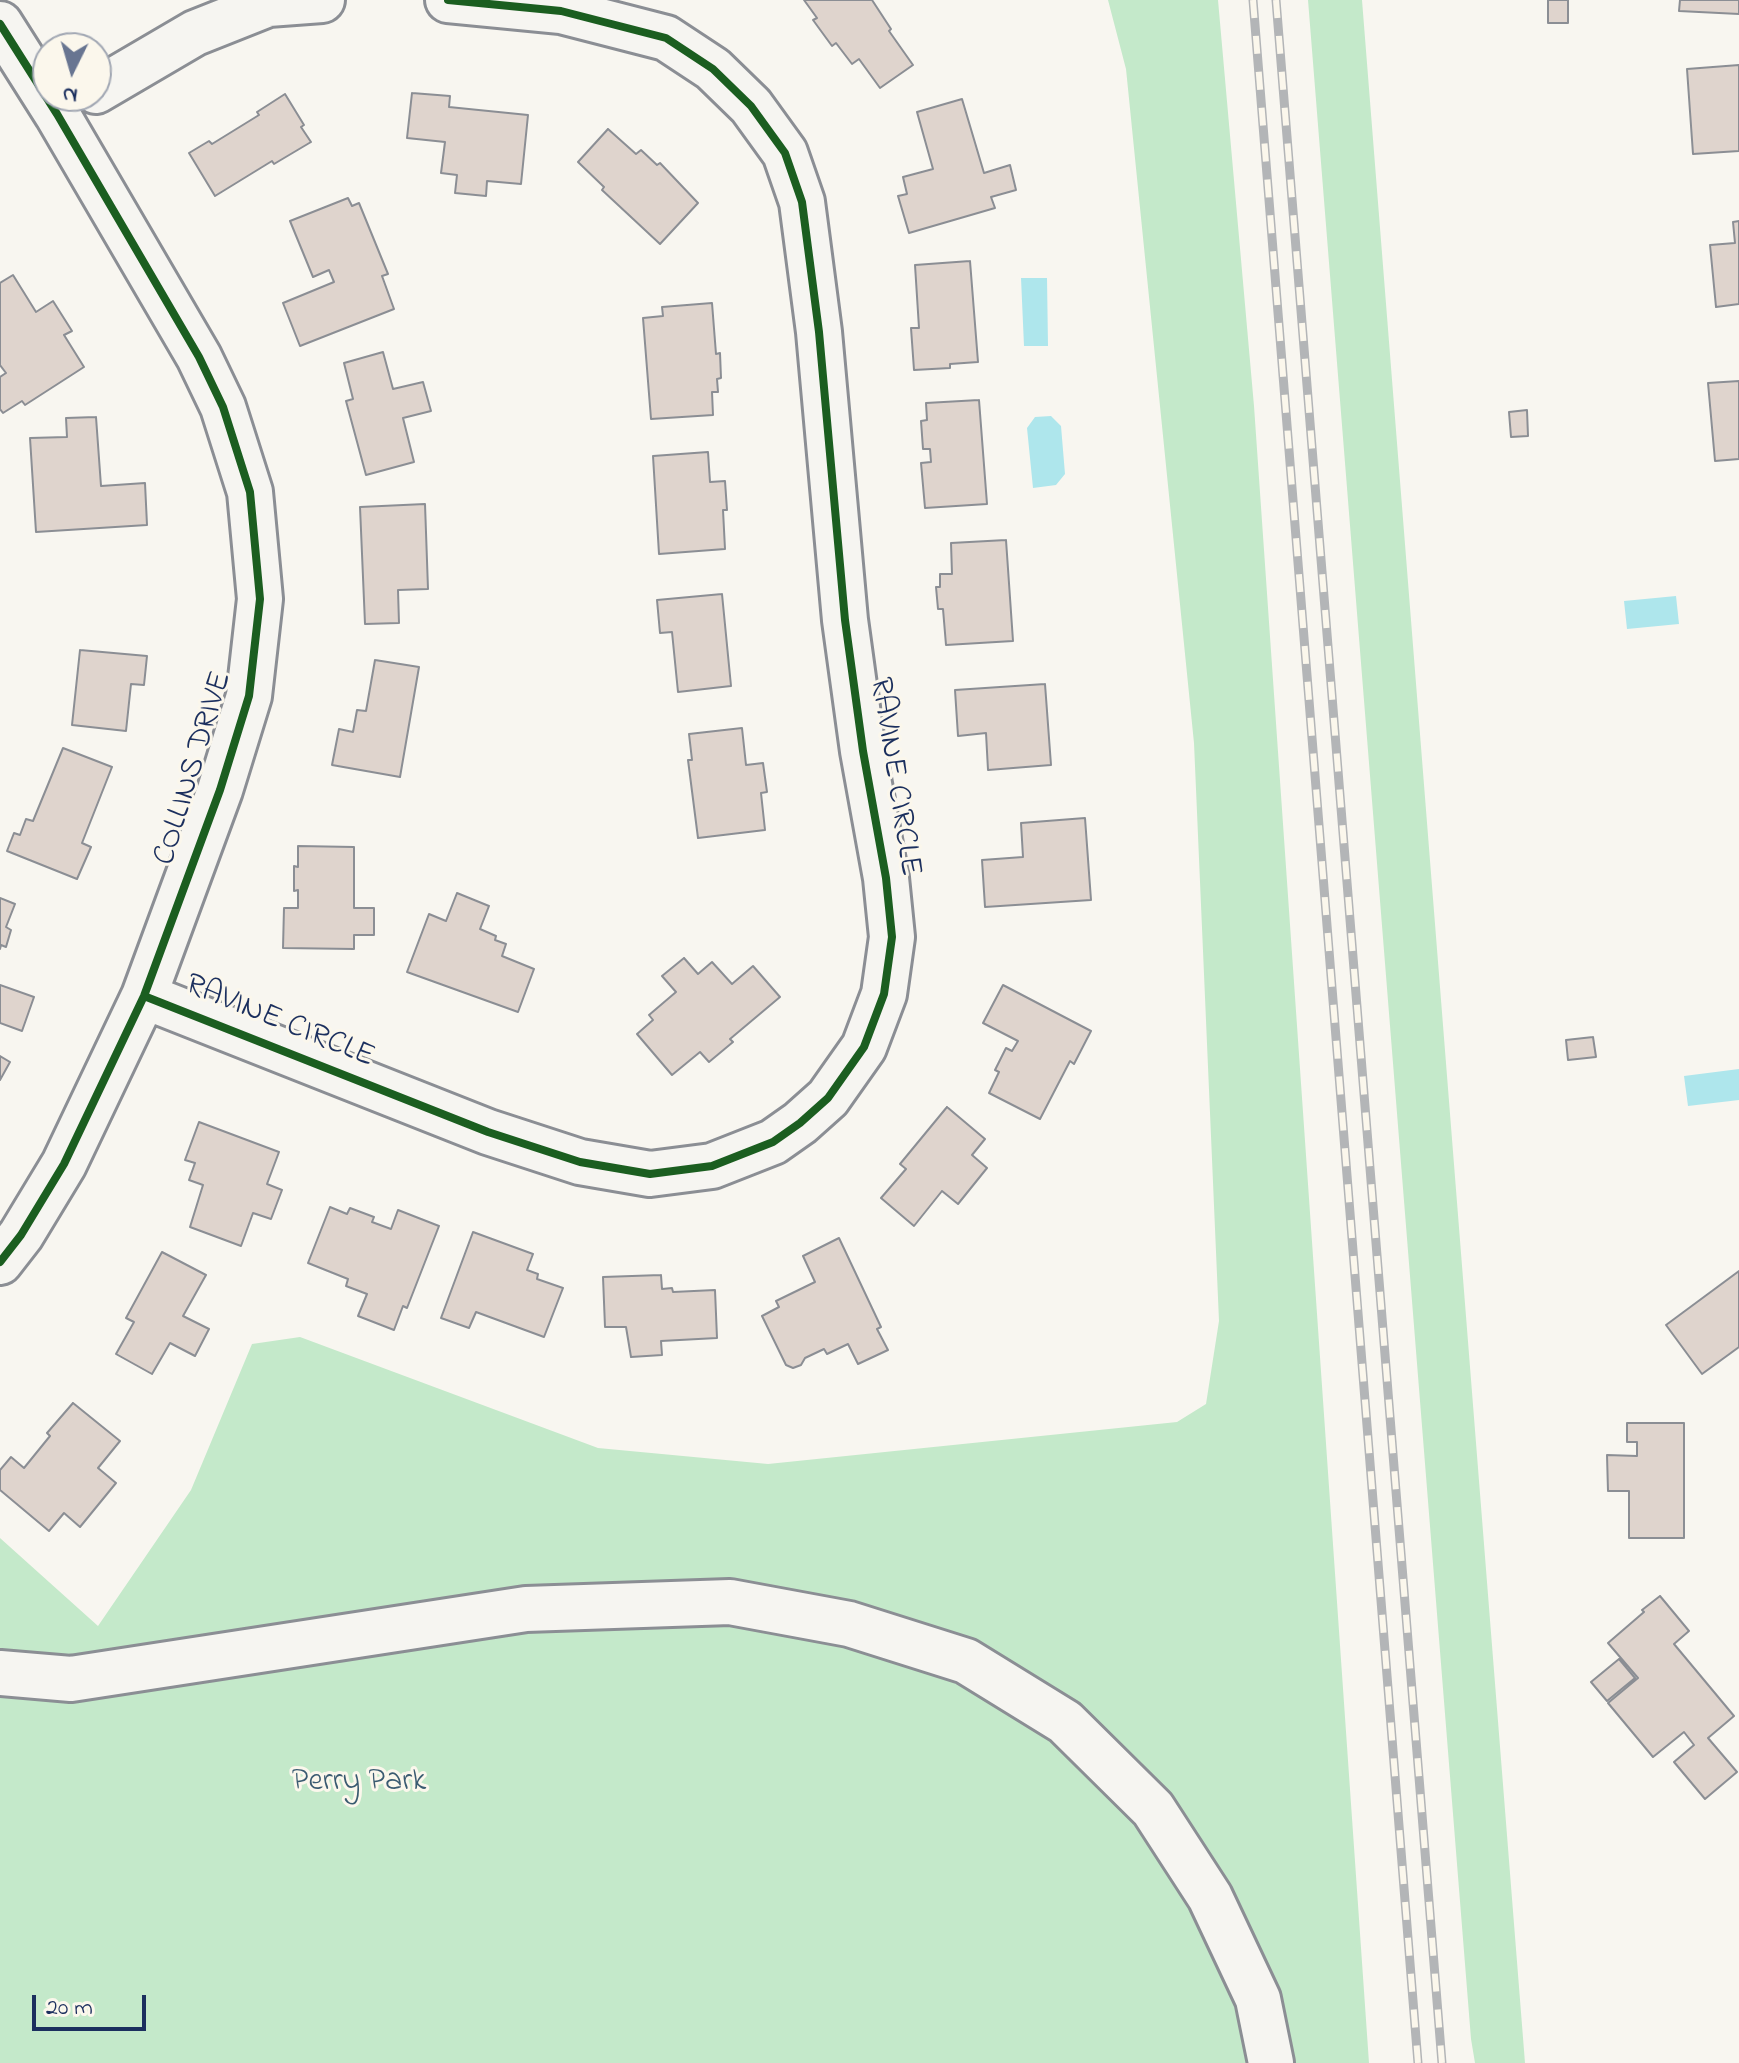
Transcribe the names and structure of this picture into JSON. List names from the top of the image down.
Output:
{
  "streets": {
    "street": ["COLLINS DRIVE", "RAVINE CIRCLE"]
  },
  "crossings": [
    ["COLLINS DRIVE", "RAVINE CIRCLE"]
  ],
  "parks": ["Perry Park"],
  "scale_bar": "20 m",
  "north": "bottom"
}
